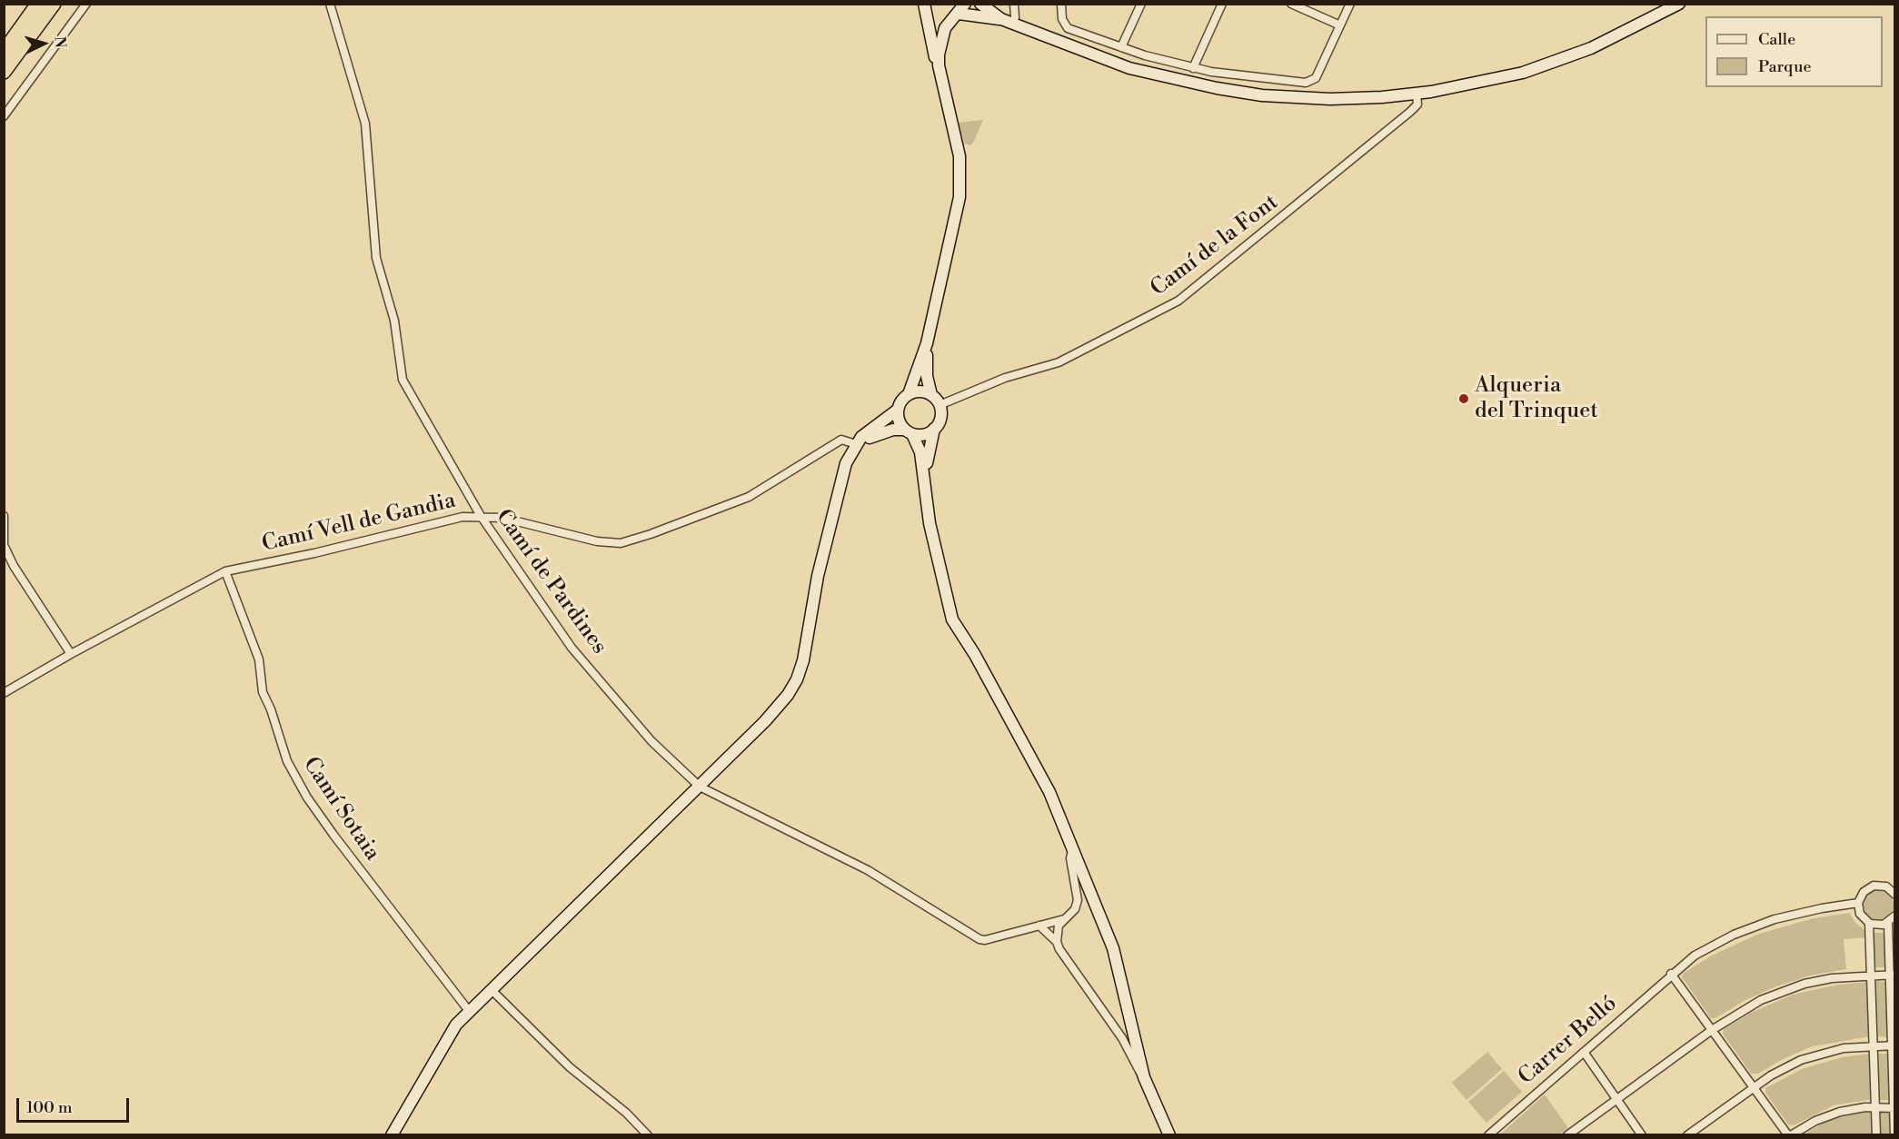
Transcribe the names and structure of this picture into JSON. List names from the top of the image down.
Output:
{
  "streets": {
    "street": [
      "Camí de la Font",
      "Camí Vell de Gandia",
      "Camí de Pardines",
      "Camí Sotaia",
      "Carrer Belló"
    ]
  },
  "crossings": [
    ["Camí Vell de Gandia", "Camí de Pardines"],
    ["Camí Vell de Gandia", "Camí Sotaia"]
  ],
  "places": ["Alqueria del Trinquet"],
  "legend": ["Calle", "Parque"],
  "scale_bar": "100 m",
  "north": "right"
}
